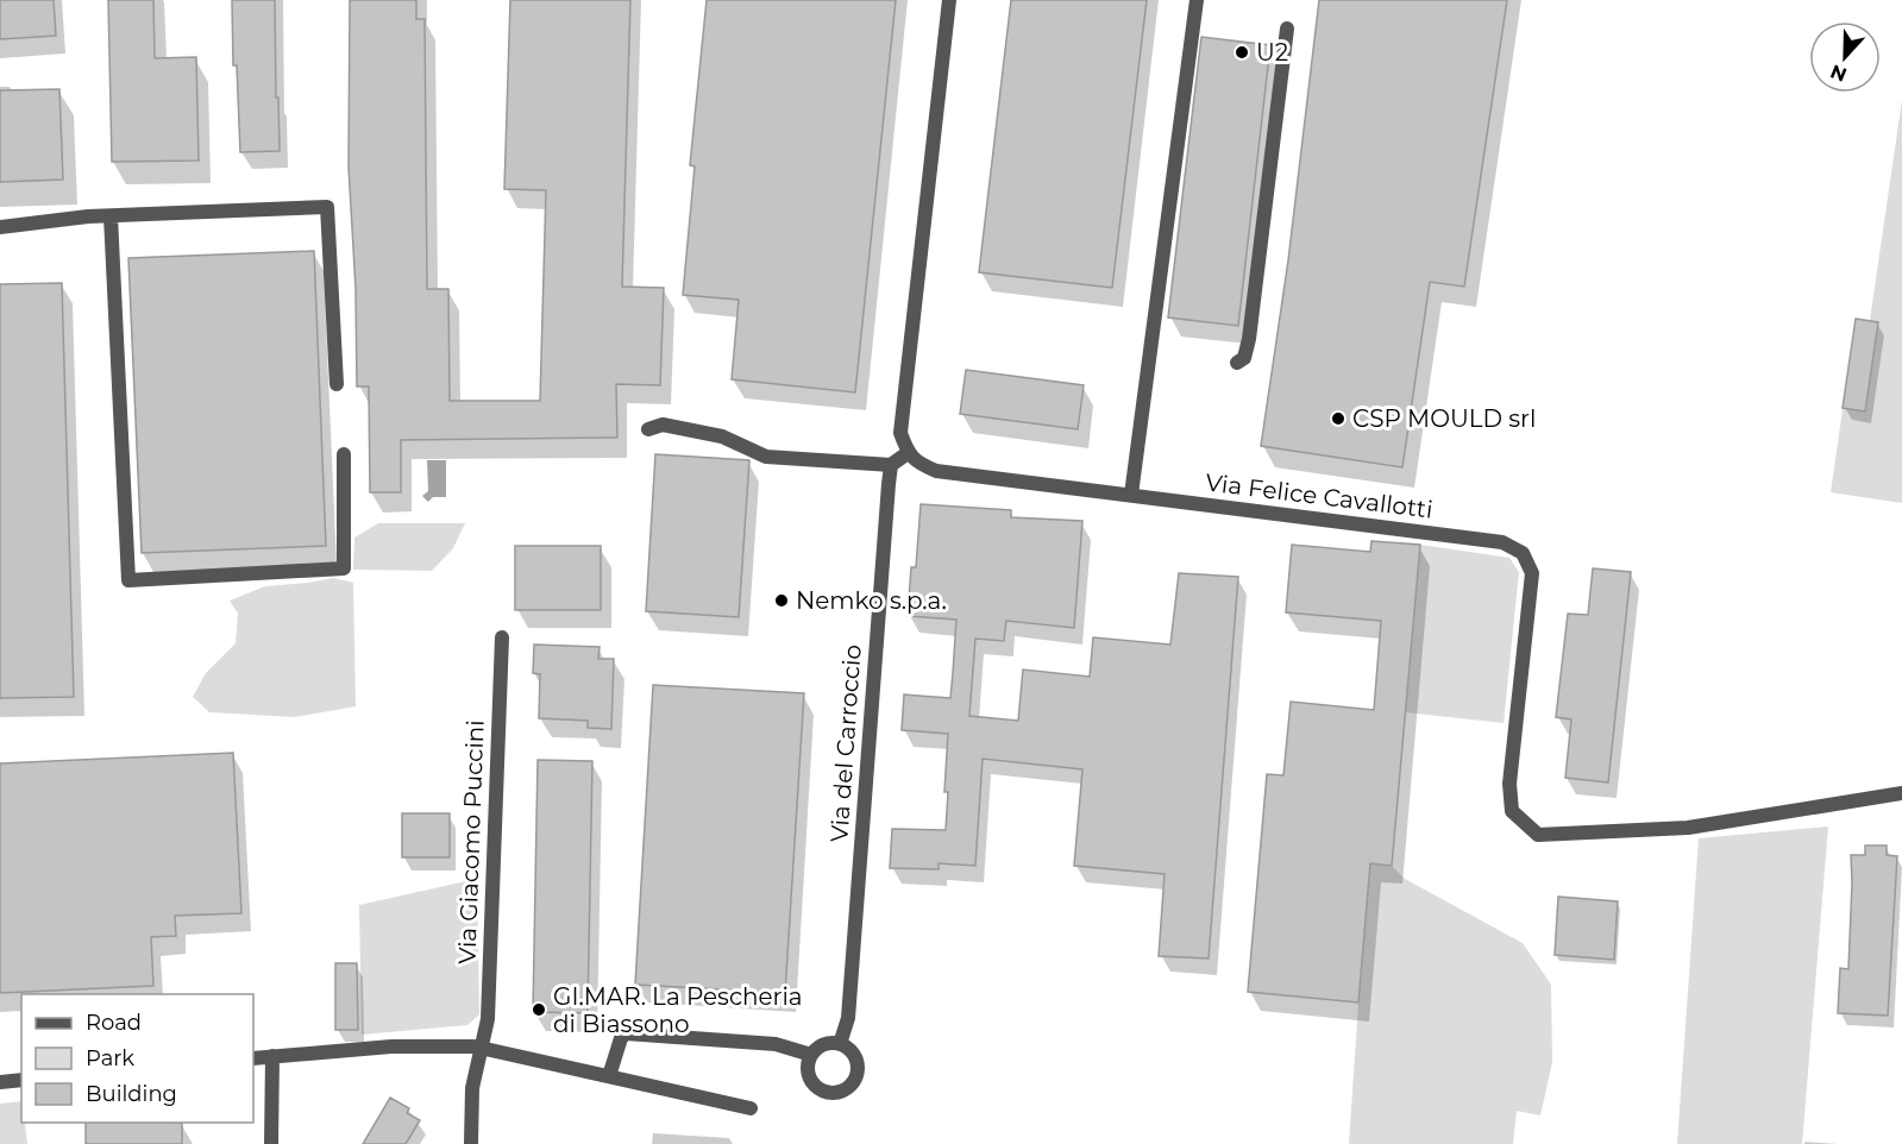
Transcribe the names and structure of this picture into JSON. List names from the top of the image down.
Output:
{
  "streets": {
    "street": ["Via Felice Cavallotti", "Via del Carroccio", "Via Giacomo Puccini"]
  },
  "places": [
    "U2",
    "CSP MOULD srl",
    "Nemko s.p.a.",
    "GI.MAR. La Pescheria di Biassono"
  ],
  "legend": ["Road", "Park", "Building"],
  "north": "bottom"
}
